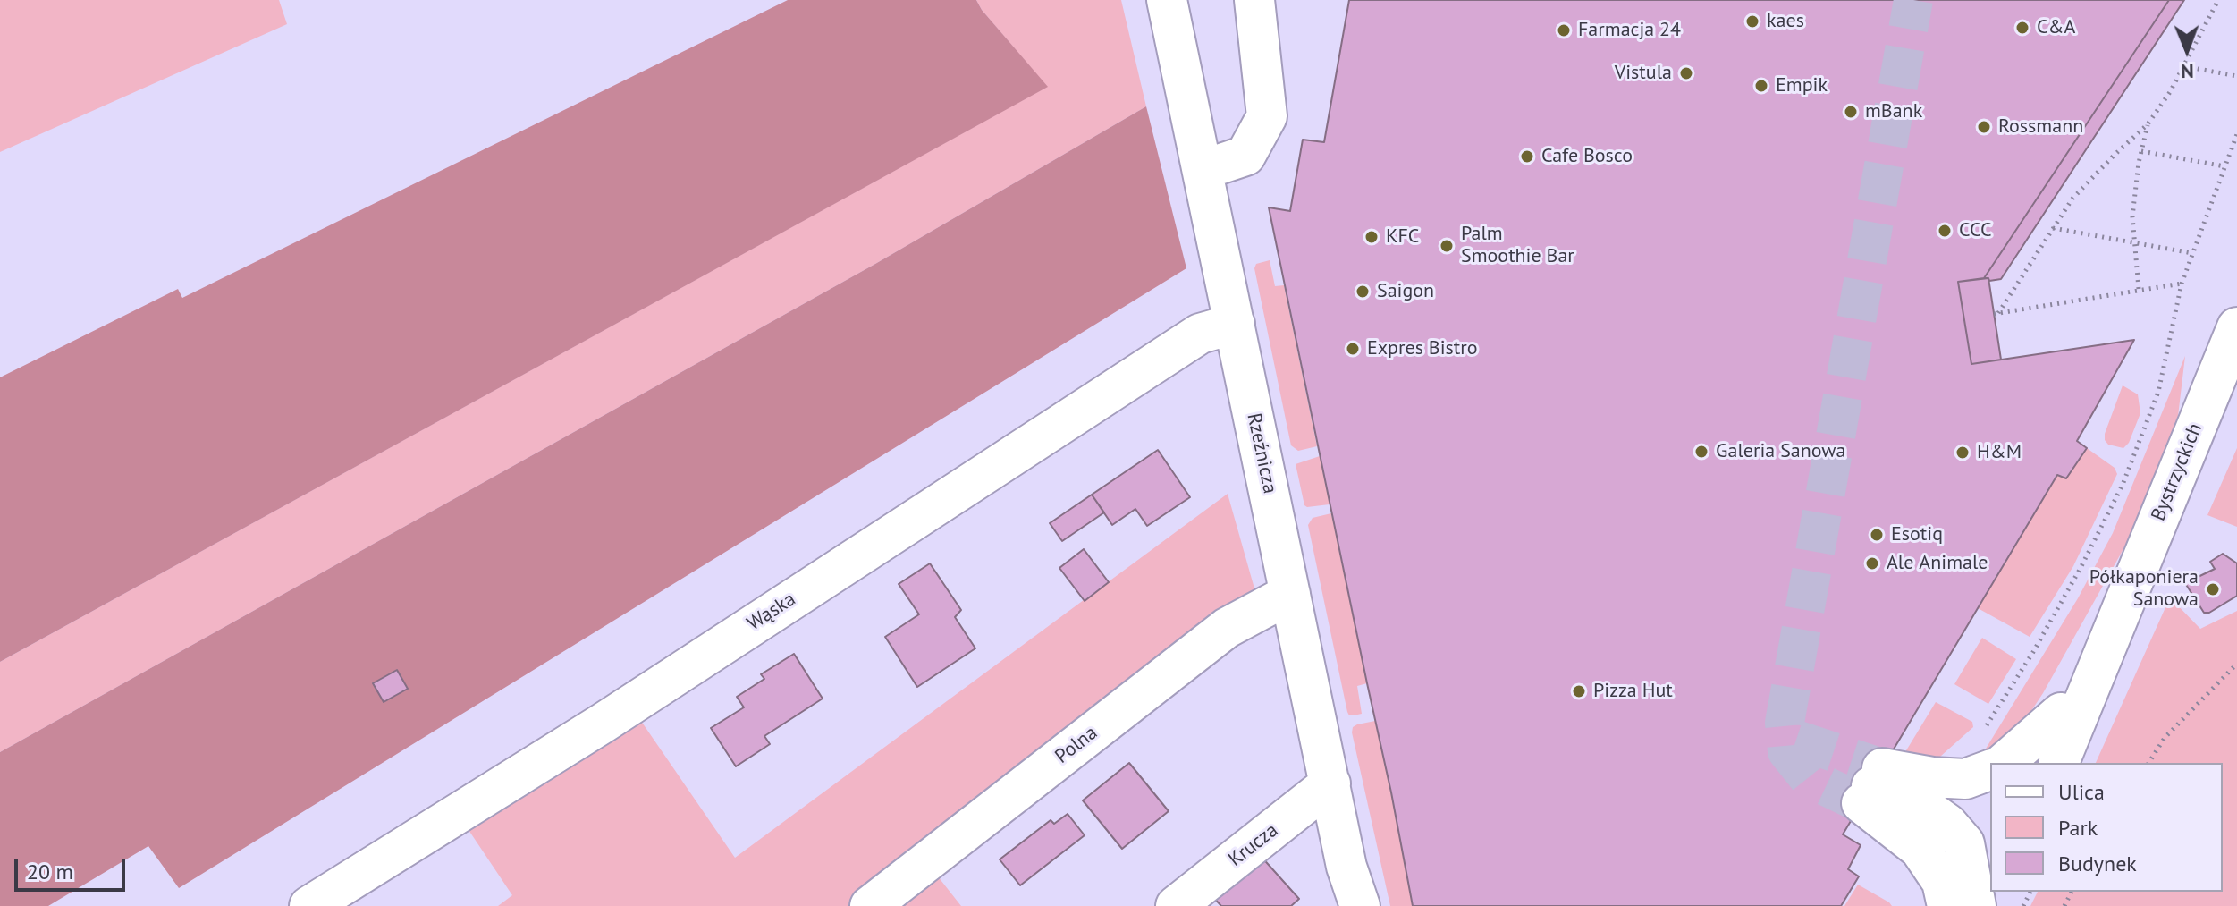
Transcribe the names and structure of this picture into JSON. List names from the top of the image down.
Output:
{
  "streets": {
    "street": [
      "Rzeźnicza",
      "Bystrzyckich",
      "Wąska",
      "Polna",
      "Krucza"
    ]
  },
  "crossings": [
    ["Rzeźnicza", "Wąska"],
    ["Rzeźnicza", "Polna"],
    ["Rzeźnicza", "Krucza"]
  ],
  "places": [
    "kaes",
    "C&A",
    "Farmacja 24",
    "Vistula",
    "Empik",
    "mBank",
    "Rossmann",
    "Cafe Bosco",
    "CCC",
    "KFC",
    "Palm Smoothie Bar",
    "Saigon",
    "Expres Bistro",
    "Galeria Sanowa",
    "H&M",
    "Esotiq",
    "Ale Animale",
    "Półkaponiera Sanowa",
    "Pizza Hut"
  ],
  "legend": ["Ulica", "Park", "Budynek"],
  "scale_bar": "20 m",
  "north": "bottom"
}
